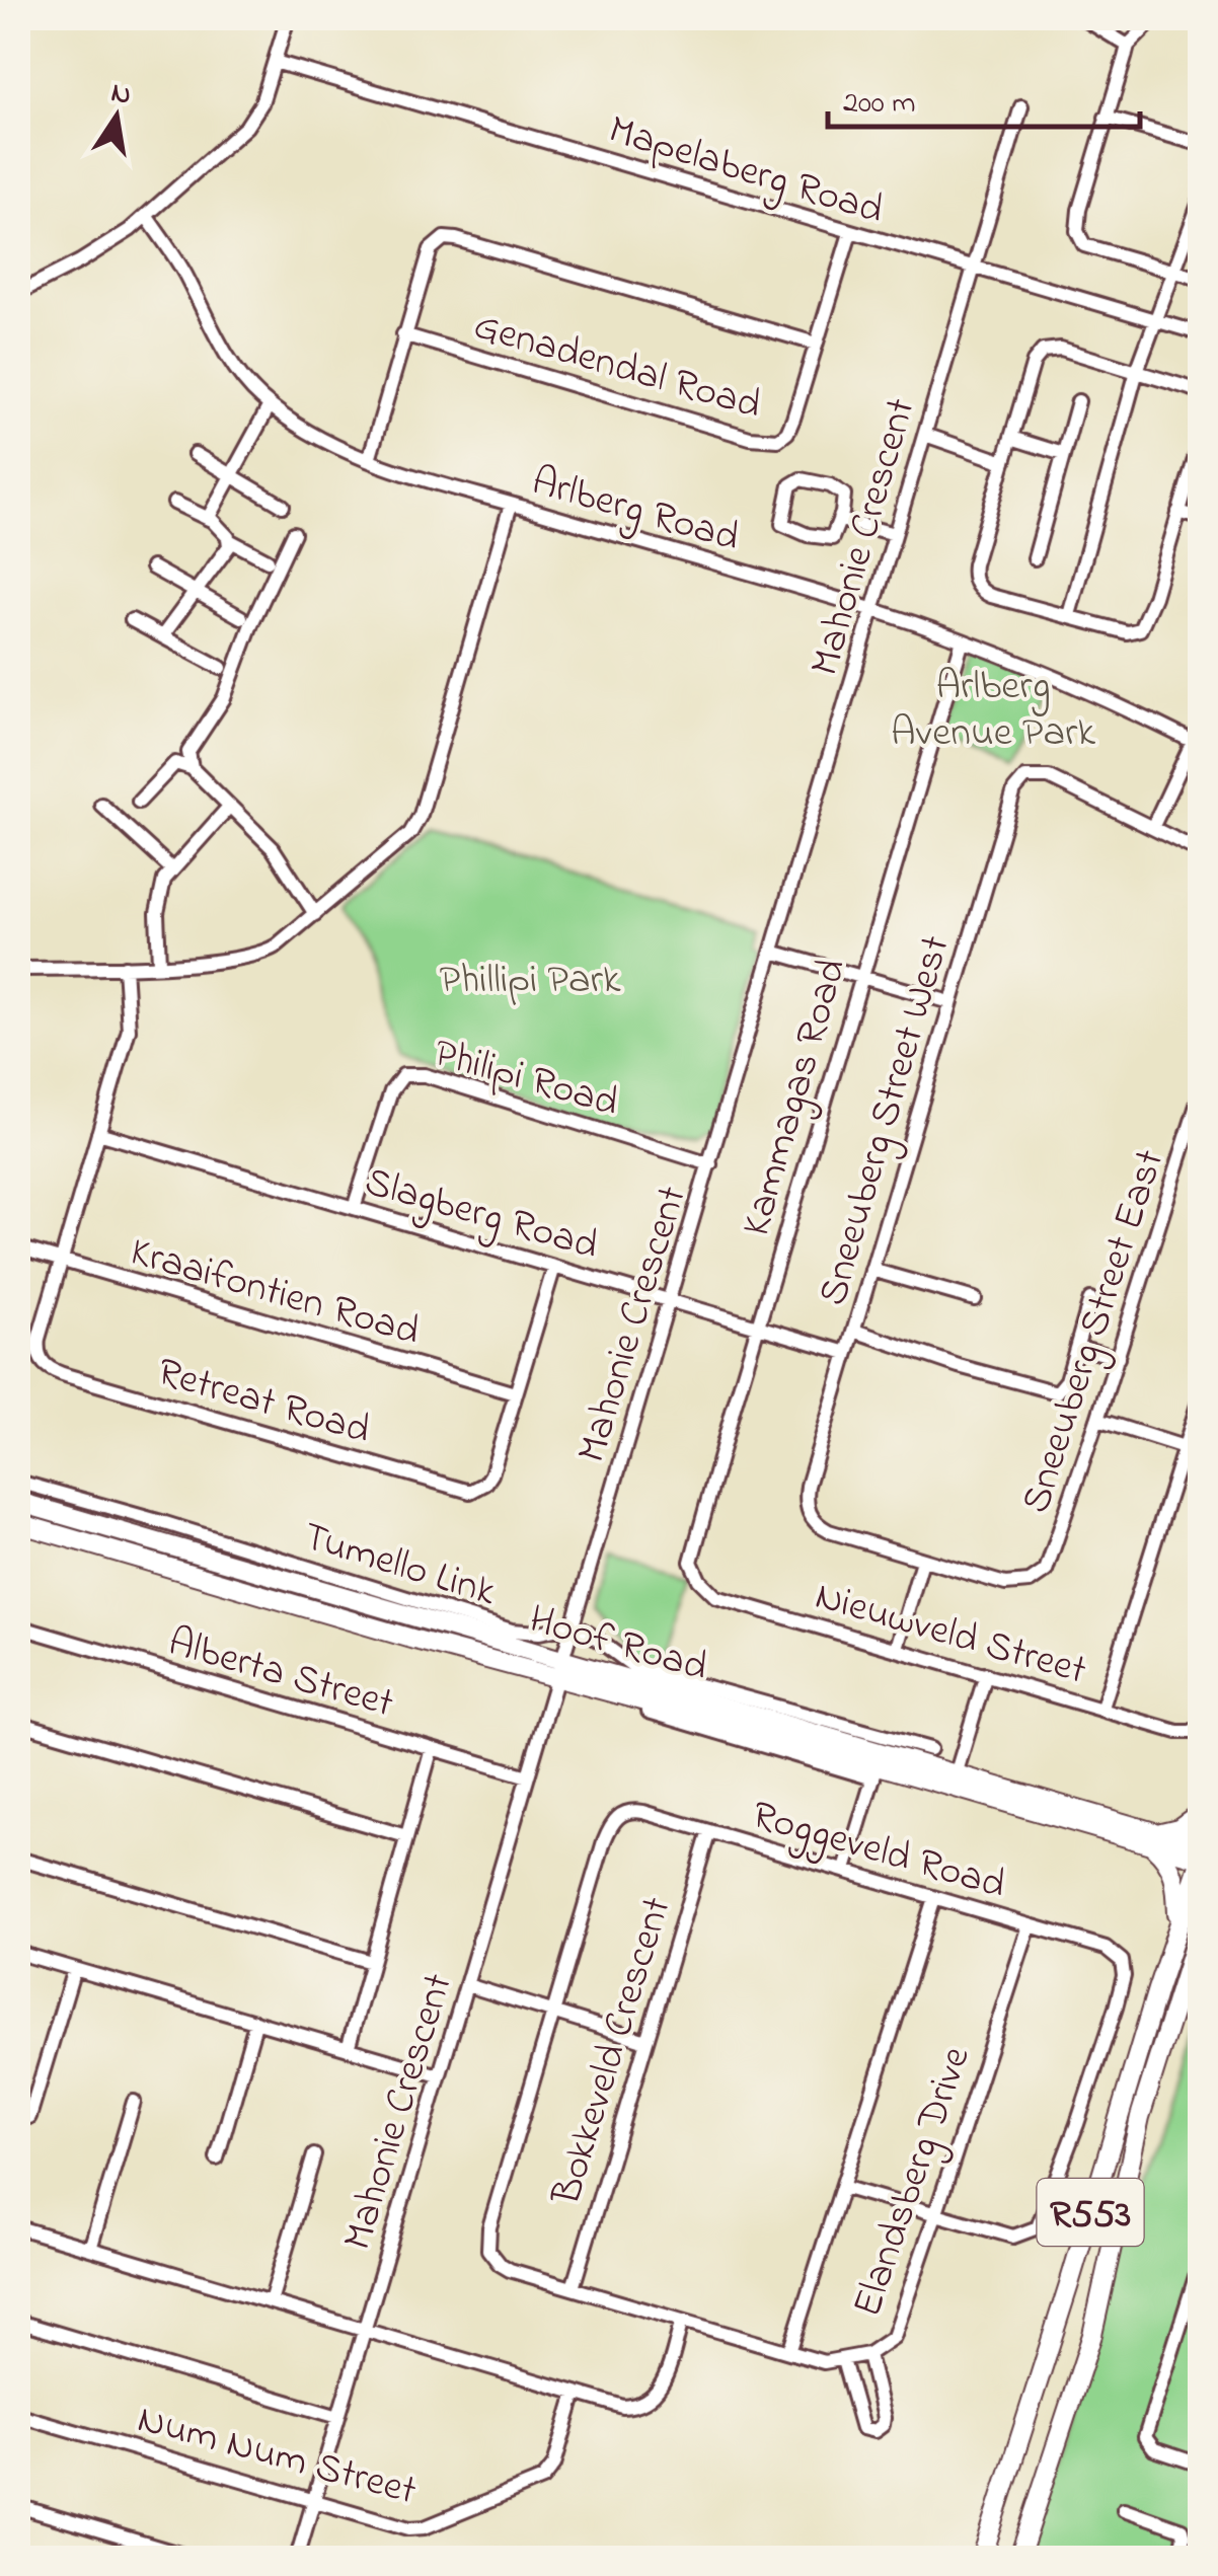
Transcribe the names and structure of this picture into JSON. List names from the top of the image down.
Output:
{
  "streets": {
    "main road": ["Hoof Road", "R553"],
    "street": [
      "Mapelaberg Road",
      "Genadendal Road",
      "Arlberg Road",
      "Mahonie Crescent",
      "Philipi Road",
      "Kammagas Road",
      "Sneeuberg Street West",
      "Slagberg Road",
      "Kraaifontien Road",
      "Sneeuberg Street East",
      "Retreat Road",
      "Tumello Link",
      "Nieuwveld Street",
      "Alberta Street",
      "Roggeveld Road",
      "Bokkeveld Crescent",
      "Elandsberg Drive",
      "Num Num Street"
    ]
  },
  "crossings": [
    ["Mapelaberg Road", "Genadendal Road"],
    ["Mapelaberg Road", "Mahonie Crescent"],
    ["Arlberg Road", "Mahonie Crescent"],
    ["Arlberg Road", "Kammagas Road"],
    ["Mahonie Crescent", "Philipi Road"],
    ["Mahonie Crescent", "Slagberg Road"],
    ["Mahonie Crescent", "Tumello Link"],
    ["Mahonie Crescent", "Hoof Road"],
    ["Mahonie Crescent", "Alberta Street"],
    ["Mahonie Crescent", "Num Num Street"],
    ["Philipi Road", "Slagberg Road"],
    ["Kammagas Road", "Slagberg Road"],
    ["Kammagas Road", "Nieuwveld Street"],
    ["Sneeuberg Street West", "Slagberg Road"],
    ["Sneeuberg Street West", "Sneeuberg Street East"],
    ["Kraaifontien Road", "Retreat Road"],
    ["Hoof Road", "R553"],
    ["Roggeveld Road", "Bokkeveld Crescent"],
    ["Roggeveld Road", "Elandsberg Drive"],
    ["Bokkeveld Crescent", "Elandsberg Drive"]
  ],
  "parks": ["Arlberg Avenue Park", "Phillipi Park"],
  "scale_bar": "200 m",
  "north": "top"
}
